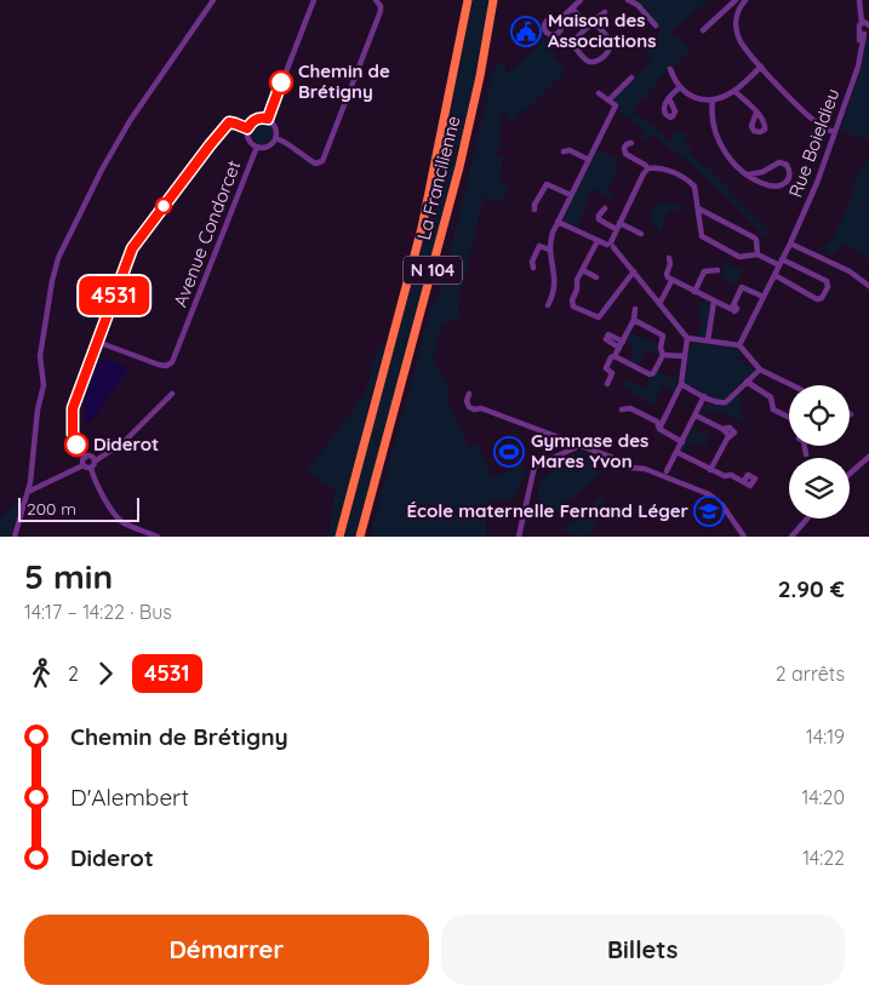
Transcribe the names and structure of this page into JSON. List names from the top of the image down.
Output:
{
  "streets": {
    "highway": ["La Francilienne", "N 104"],
    "street": ["Rue Boieldieu", "Avenue Condorcet"]
  },
  "places": {
    "public building": ["Maison des Associations"],
    "other": ["Chemin de Brétigny", "Diderot"],
    "sports": ["Gymnase des Mares Yvon"],
    "school or university": ["École maternelle Fernand Léger"]
  },
  "lines": ["bus line 4531"],
  "scale_bar": "200 m",
  "page": {
    "on_map": "4531",
    "scale": "200 m",
    "heading": ["5 min", "14:17 – 14:22 · Bus", "2.90 €"],
    "legs": ["2", "4531", "2 arrêts"],
    "list": [
      {
        "name": "Chemin de Brétigny",
        "value": "14:19"
      },
      {
        "name": "D'Alembert",
        "value": "14:20"
      },
      {
        "name": "Diderot",
        "value": "14:22"
      }
    ],
    "buttons": ["Démarrer", "Billets"]
  }
}
